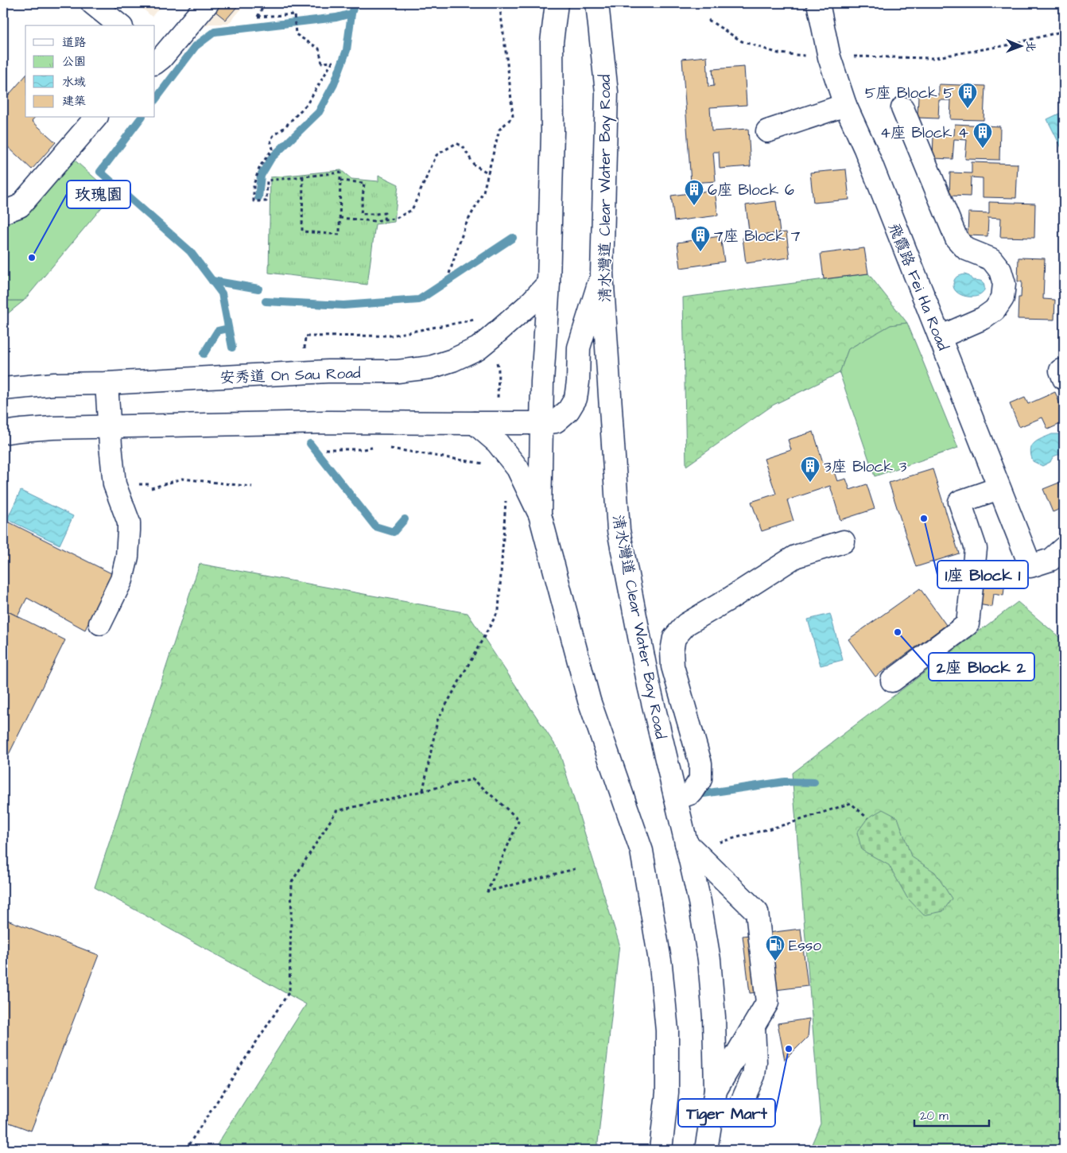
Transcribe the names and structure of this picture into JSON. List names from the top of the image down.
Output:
{
  "streets": {
    "main road": ["清水灣道 Clear Water Bay Road", "飛霞路 Fei Ha Road", "安秀道 On Sau Road"]
  },
  "places": {
    "building": [
      "5座 Block 5",
      "4座 Block 4",
      "6座 Block 6",
      "7座 Block 7",
      "3座 Block 3"
    ],
    "other": [
      "玫瑰園",
      "1座 Block 1",
      "2座 Block 2",
      "Tiger Mart"
    ],
    "fuel station": ["Esso"]
  },
  "legend": [
    "道路",
    "公園",
    "水域",
    "建築"
  ],
  "scale_bar": "20 m",
  "north": "right"
}
